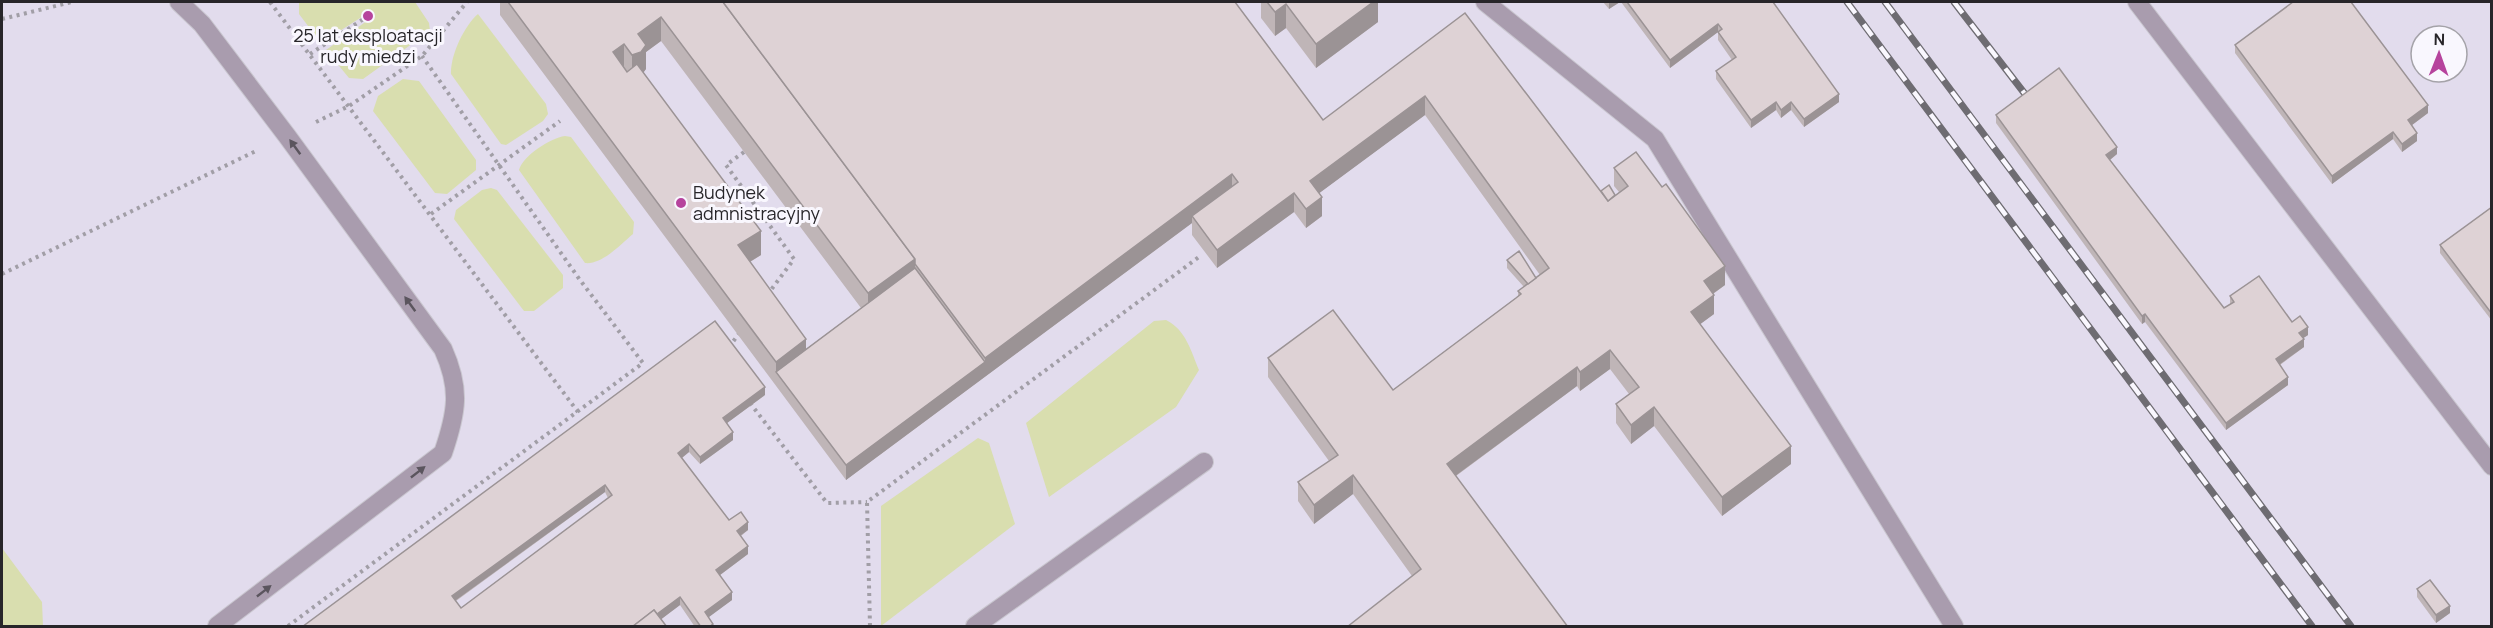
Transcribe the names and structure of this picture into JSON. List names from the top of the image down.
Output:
{
  "places": ["25 lat eksploatacji rudy miedzi", "Budynek admnistracyjny"],
  "north": "top"
}
